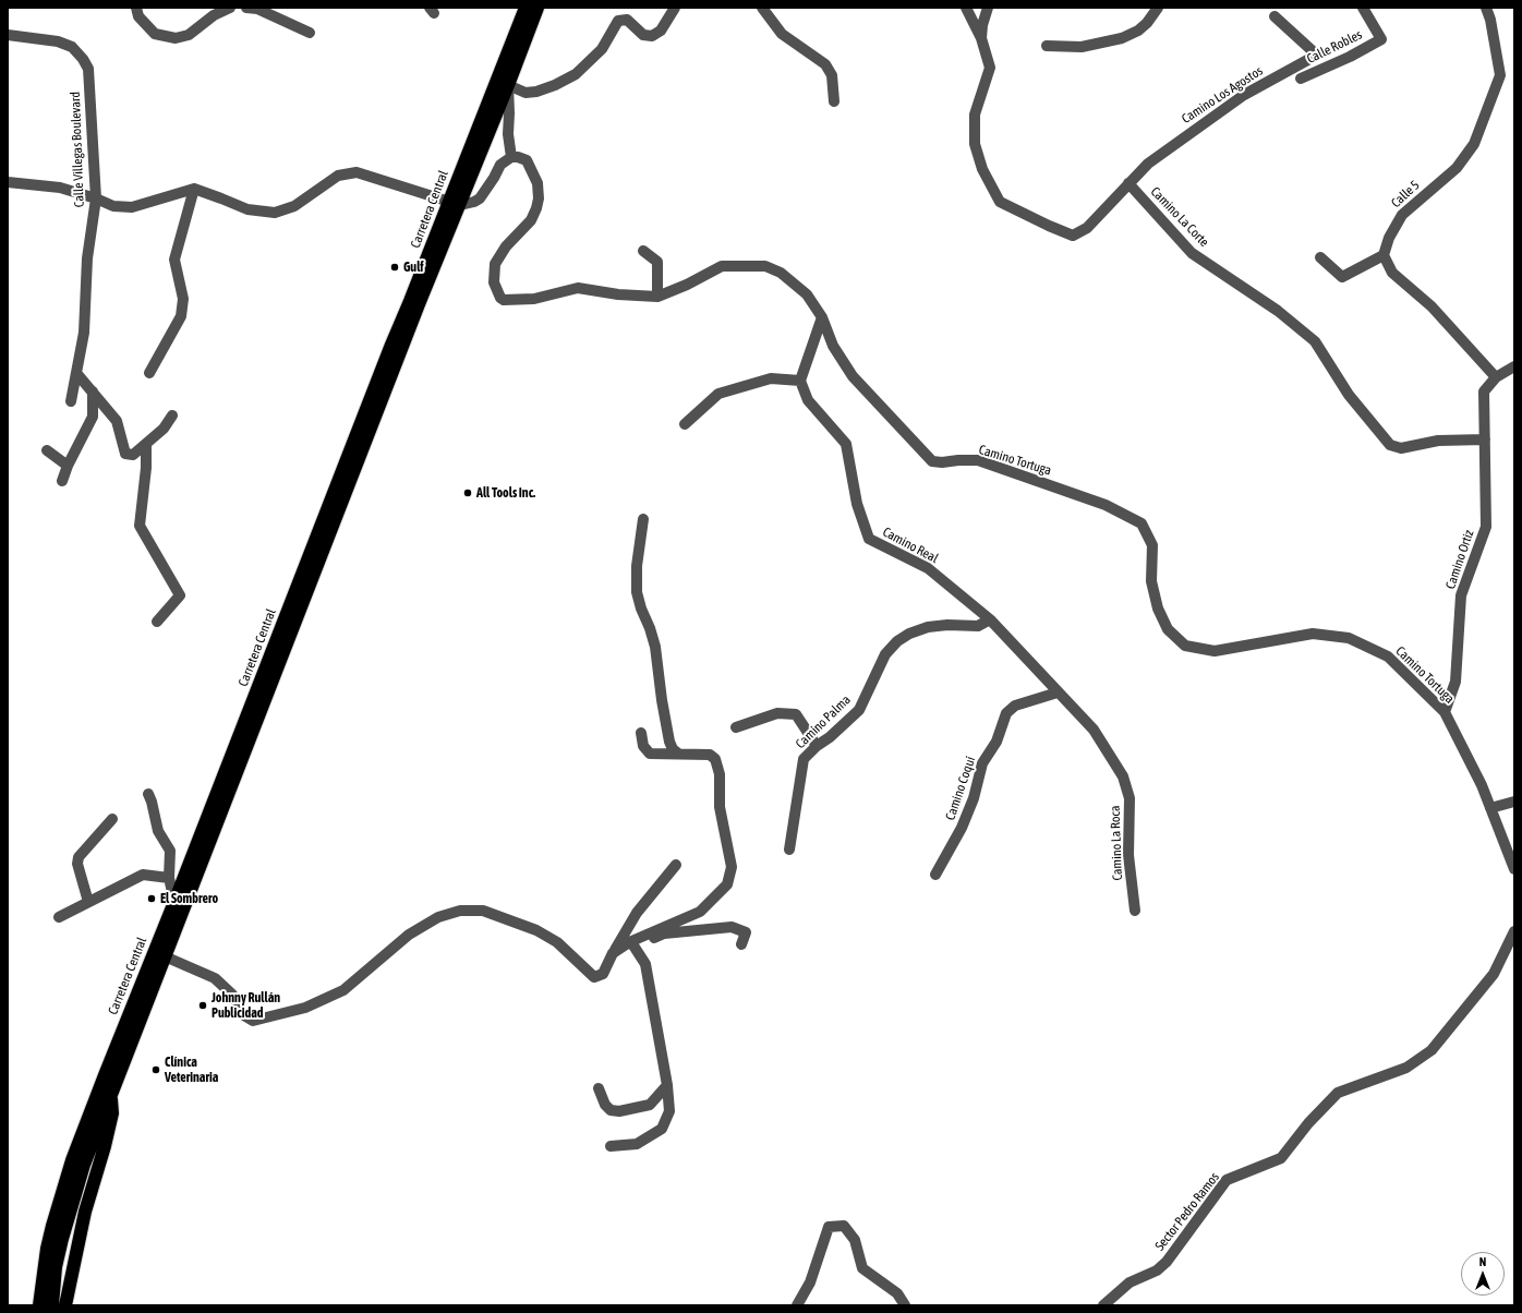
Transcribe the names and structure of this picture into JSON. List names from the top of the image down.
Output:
{
  "streets": {
    "highway": ["Carretera Central"],
    "street": [
      "Calle Robles",
      "Camino Los Agostos",
      "Calle Villegas Boulevard",
      "Calle 5",
      "Camino La Corte",
      "Camino Tortuga",
      "Camino Real",
      "Camino Ortiz",
      "Camino Palma",
      "Camino Coquí",
      "Camino La Roca",
      "Sector Pedro Ramos"
    ]
  },
  "crossings": [
    ["Camino Los Agostos", "Camino La Corte"],
    ["Camino La Corte", "Camino Ortiz"],
    ["Camino Tortuga", "Camino Ortiz"],
    ["Camino Real", "Camino Palma"],
    ["Camino Real", "Camino Coquí"],
    ["Camino Real", "Camino La Roca"],
    ["Camino Coquí", "Camino La Roca"]
  ],
  "places": [
    "Gulf",
    "All Tools Inc.",
    "El Sombrero",
    "Johnny Rullán Publicidad",
    "Clínica Veterinaria"
  ],
  "north": "top"
}
